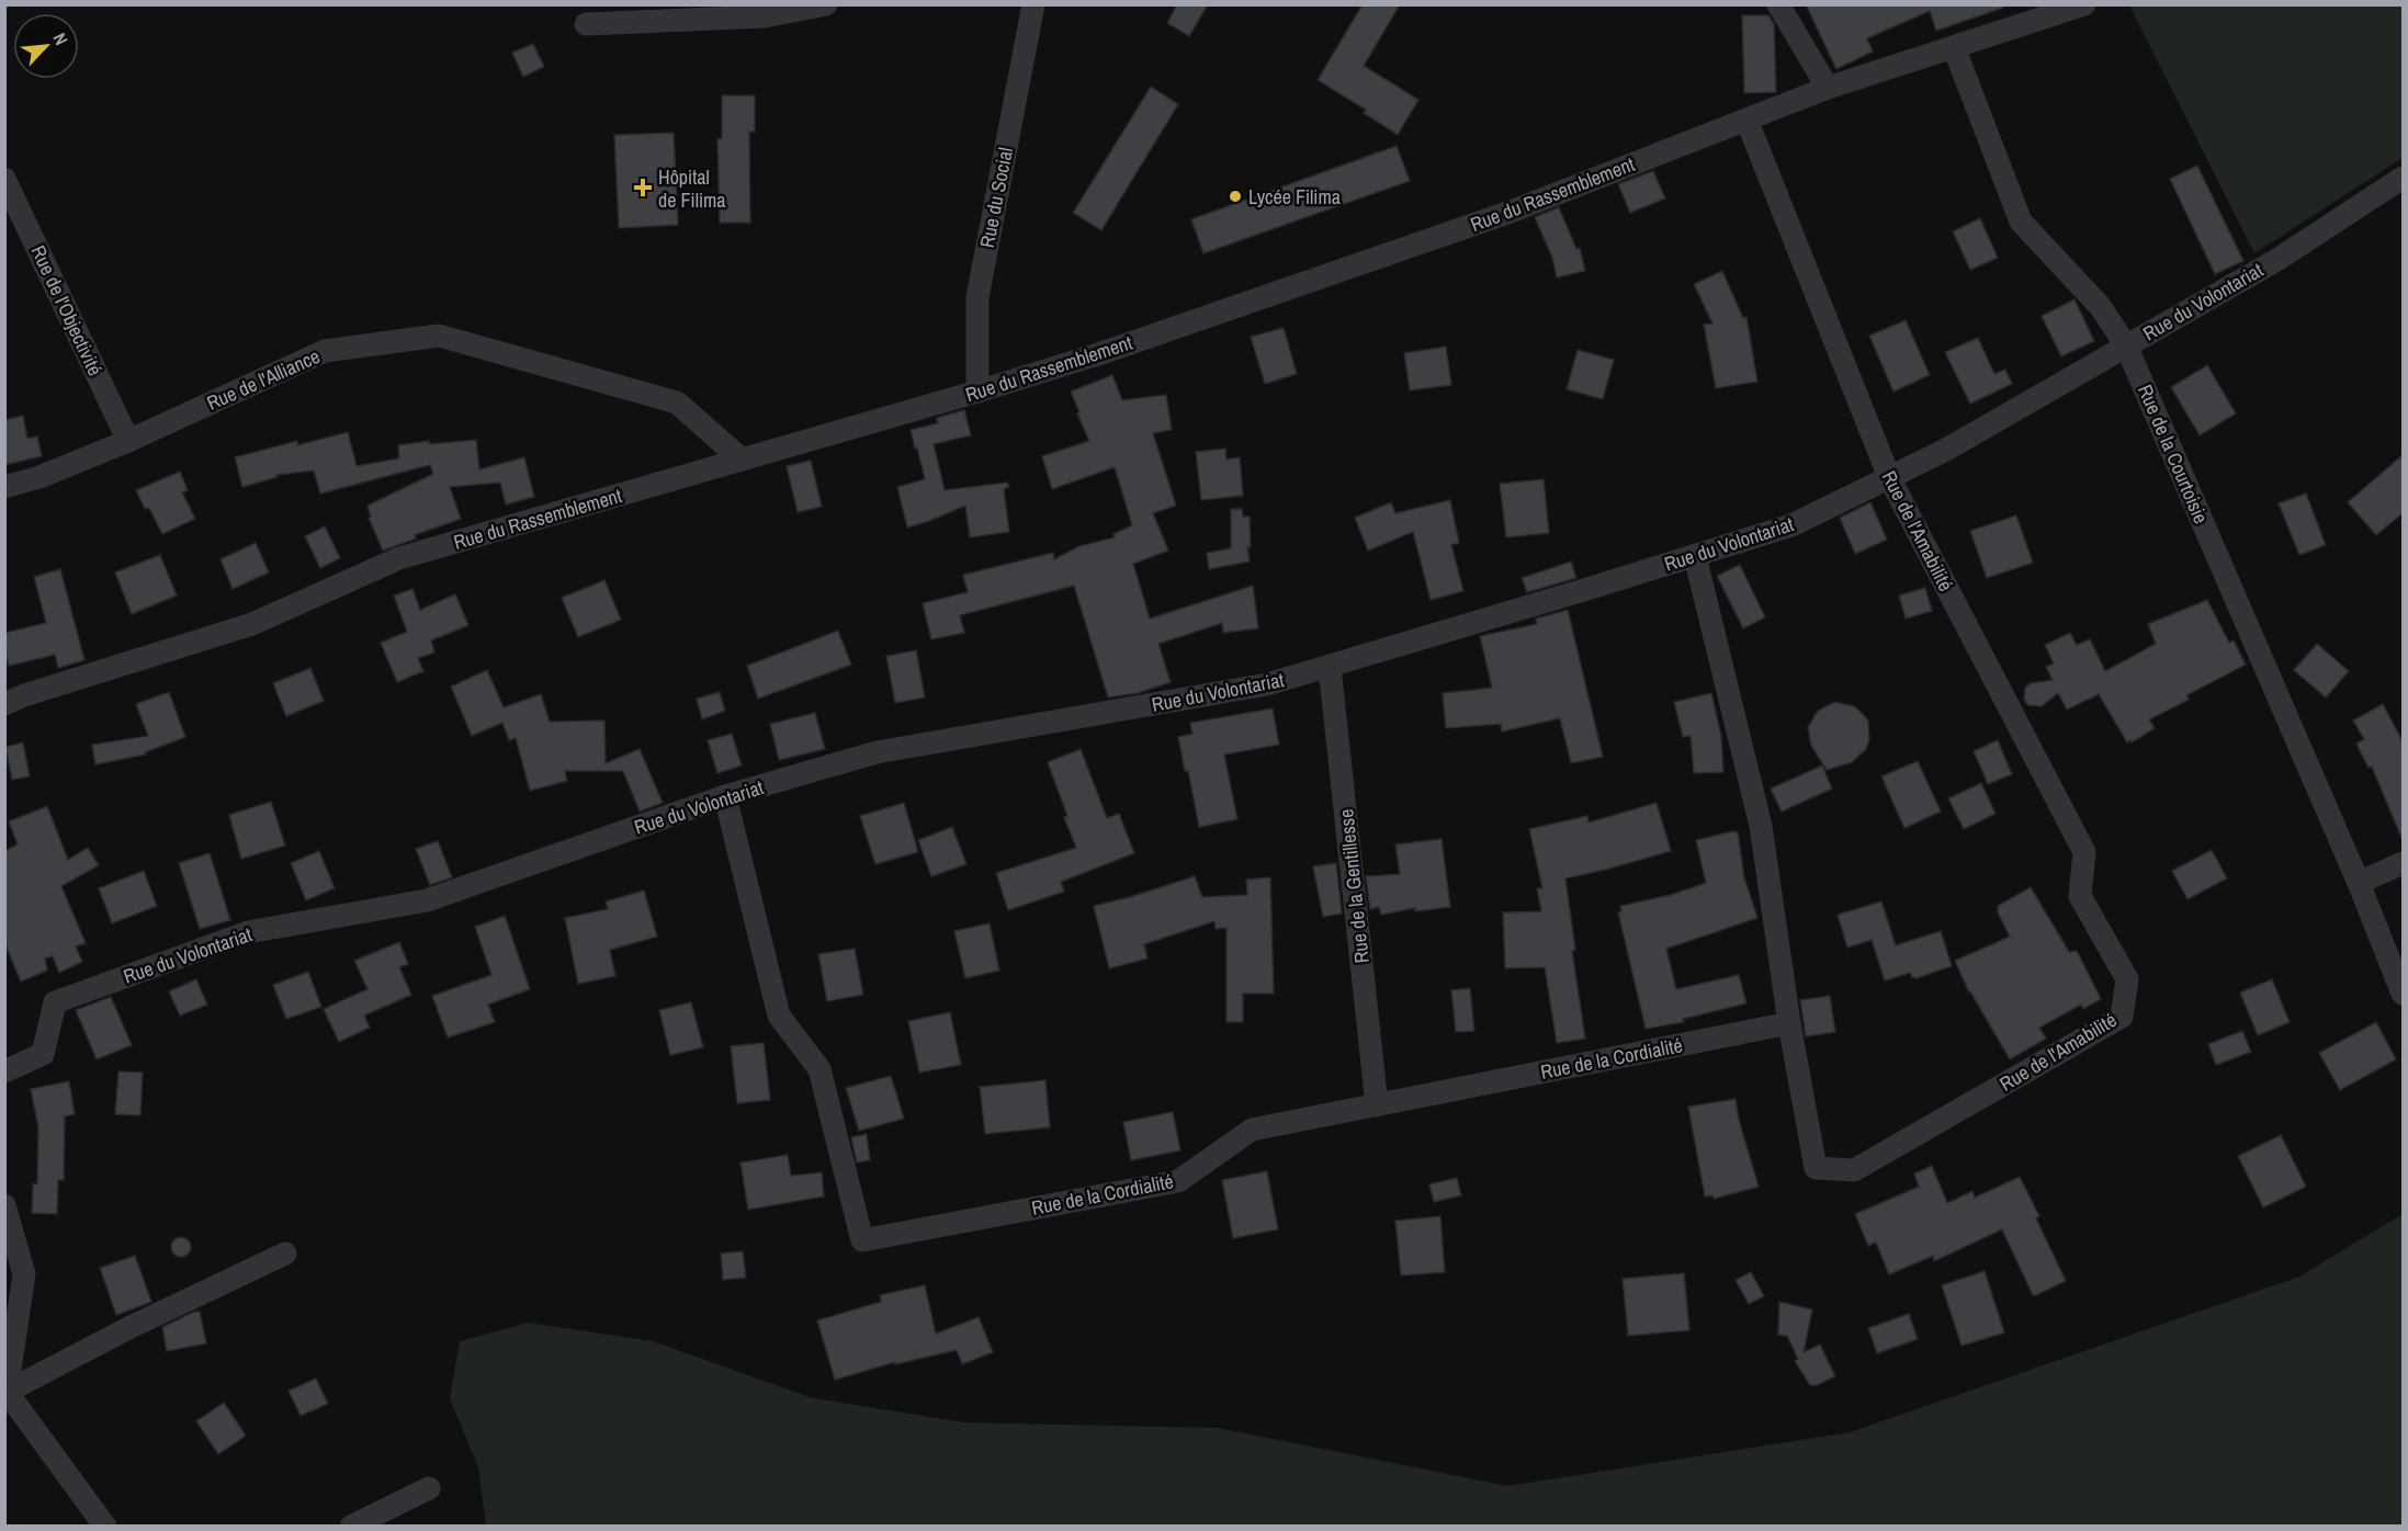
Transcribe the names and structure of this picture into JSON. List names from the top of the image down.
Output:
{
  "streets": {
    "street": [
      "Rue du Rassemblement",
      "Rue du Social",
      "Rue du Volontariat",
      "Rue de l'Objectivité",
      "Rue de l'Alliance",
      "Rue de la Courtoisie",
      "Rue de l'Amabilité",
      "Rue de la Gentillesse",
      "Rue de la Cordialité"
    ]
  },
  "crossings": [
    ["Rue du Rassemblement", "Rue du Social"],
    ["Rue du Rassemblement", "Rue de l'Alliance"],
    ["Rue du Rassemblement", "Rue de la Courtoisie"],
    ["Rue du Rassemblement", "Rue de l'Amabilité"],
    ["Rue du Volontariat", "Rue de la Courtoisie"],
    ["Rue du Volontariat", "Rue de l'Amabilité"],
    ["Rue du Volontariat", "Rue de la Gentillesse"],
    ["Rue du Volontariat", "Rue de la Cordialité"],
    ["Rue de l'Objectivité", "Rue de l'Alliance"],
    ["Rue de l'Amabilité", "Rue de la Cordialité"],
    ["Rue de la Gentillesse", "Rue de la Cordialité"]
  ],
  "places": {
    "health": ["Hôpital de Filima"],
    "other": ["Lycée Filima"]
  },
  "north": "top right"
}
